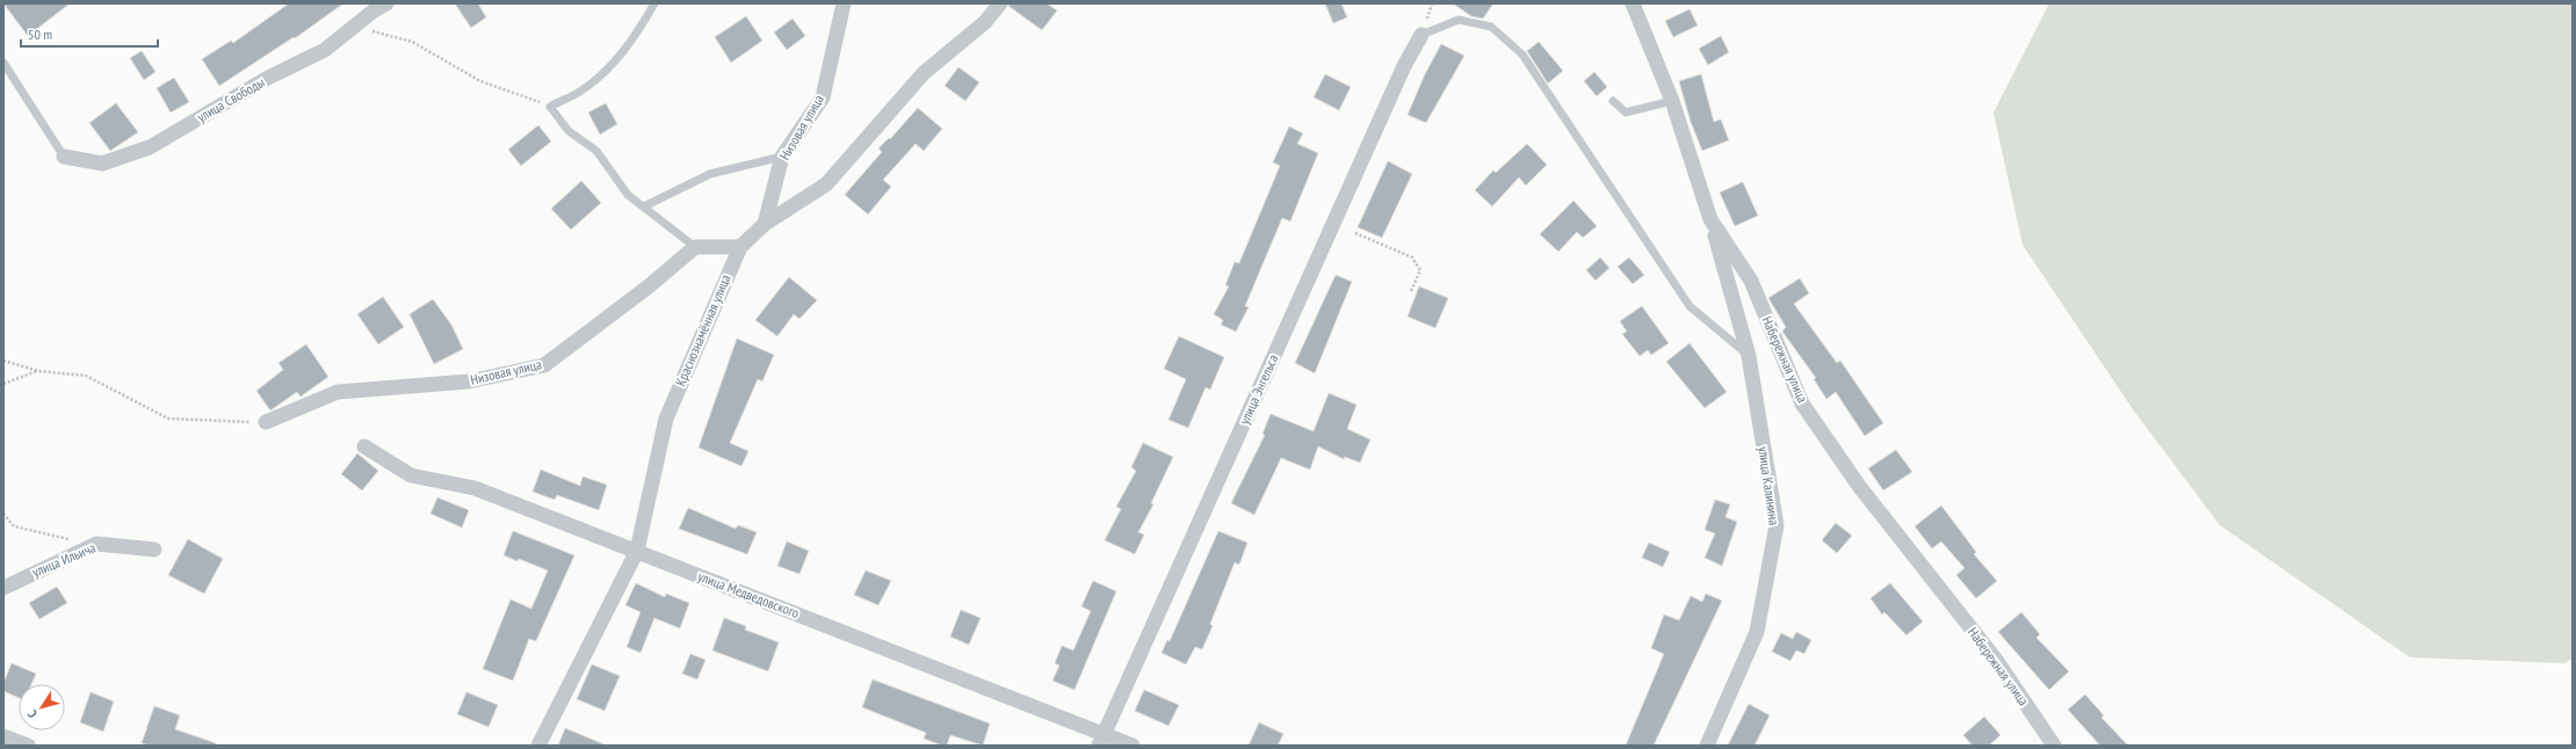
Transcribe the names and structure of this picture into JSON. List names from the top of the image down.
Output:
{
  "streets": {
    "street": [
      "улица Свободы",
      "Низовая улица",
      "Краснознамённая улица",
      "Набережная улица",
      "улица Энгельса",
      "улица Калинина",
      "улица Ильича",
      "улица Медведовского"
    ]
  },
  "crossings": [
    ["Низовая улица", "Краснознамённая улица"],
    ["Краснознамённая улица", "улица Медведовского"],
    ["Набережная улица", "улица Калинина"],
    ["улица Энгельса", "улица Медведовского"]
  ],
  "scale_bar": "50 m",
  "north": "bottom left"
}
